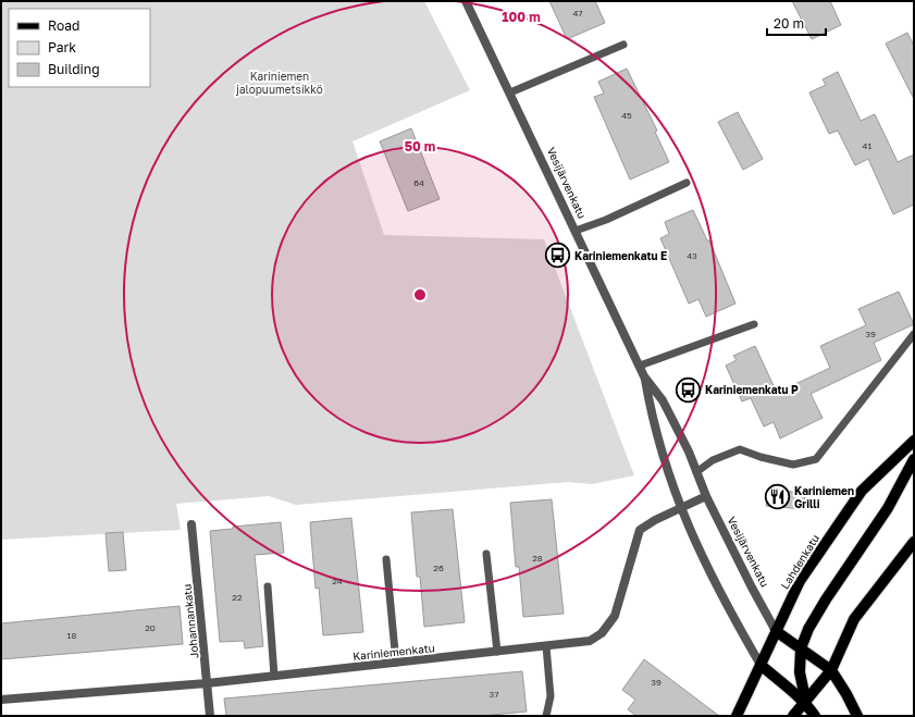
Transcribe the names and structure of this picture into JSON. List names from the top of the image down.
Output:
{
  "streets": {
    "main road": ["Vesijärvenkatu", "Lahdenkatu"],
    "street": ["Johannankatu", "Kariniemenkatu"]
  },
  "crossings": [
    ["Vesijärvenkatu", "Lahdenkatu"],
    ["Vesijärvenkatu", "Kariniemenkatu"],
    ["Johannankatu", "Kariniemenkatu"]
  ],
  "parks": ["Kariniemen jalopuumetsikkö"],
  "places": {
    "bus stop": ["Kariniemenkatu E", "Kariniemenkatu P"],
    "restaurant": ["Kariniemen Grilli"]
  },
  "house_numbers": [
    "47",
    "45",
    "41",
    "64",
    "43",
    "39",
    "28",
    "26",
    "24",
    "22",
    "20",
    "18",
    "39",
    "37"
  ],
  "legend": ["Road", "Park", "Building"],
  "scale_bar": "20 m",
  "rings": ["100 m", "50 m"]
}
